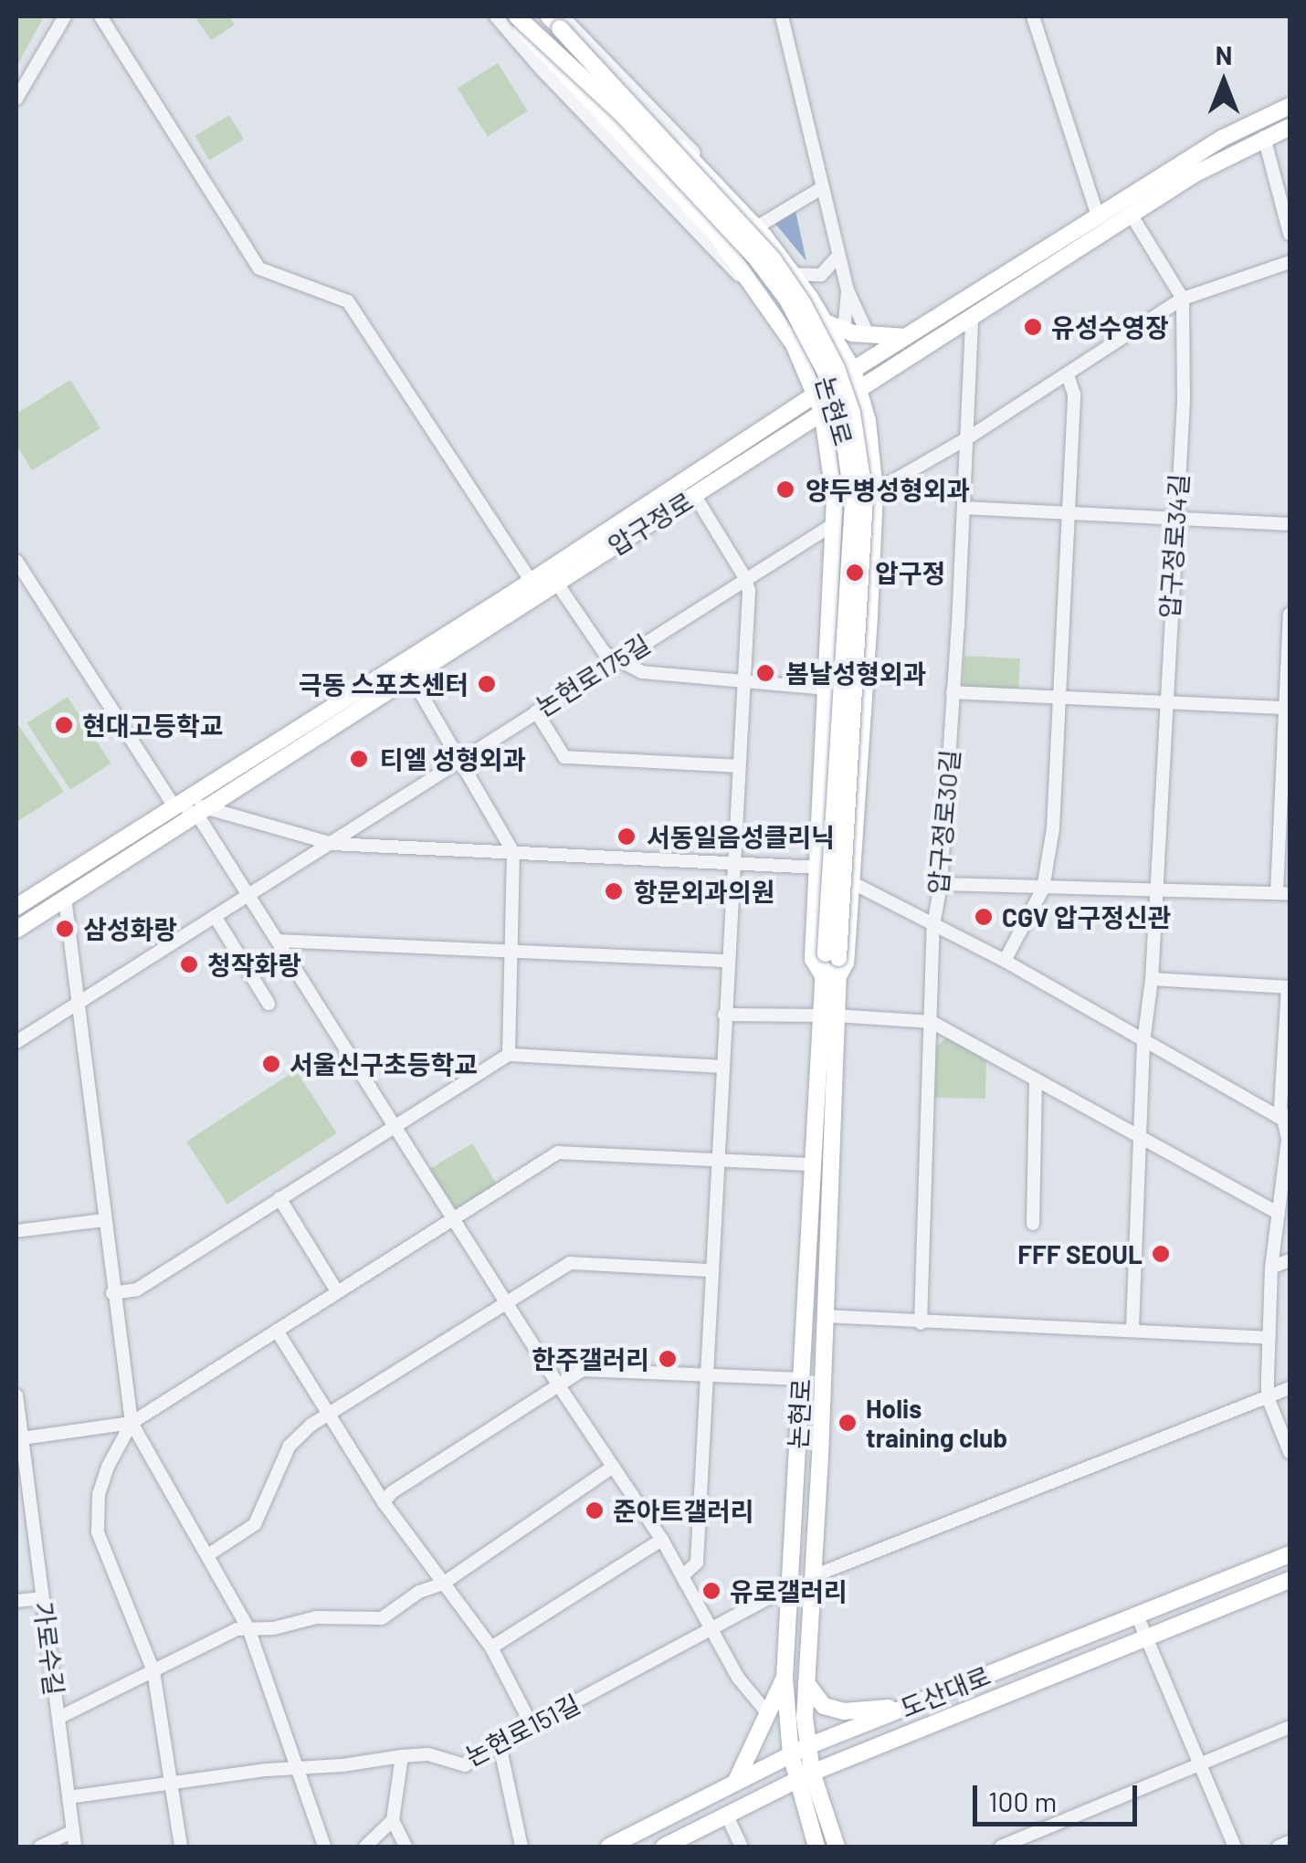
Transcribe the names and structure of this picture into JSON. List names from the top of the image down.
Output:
{
  "streets": {
    "main road": ["논현로", "압구정로", "도산대로"],
    "street": [
      "압구정로34길",
      "논현로175길",
      "압구정로30길",
      "가로수길",
      "논현로151길"
    ]
  },
  "crossings": [
    ["논현로", "압구정로"],
    ["논현로", "논현로175길"],
    ["논현로", "도산대로"],
    ["논현로", "논현로151길"],
    ["압구정로", "압구정로30길"],
    ["가로수길", "논현로151길"]
  ],
  "places": [
    "유성수영장",
    "양두병성형외과",
    "압구정",
    "봄날성형외과",
    "극동 스포츠센터",
    "현대고등학교",
    "티엘 성형외과",
    "서동일음성클리닉",
    "항문외과의원",
    "CGV 압구정신관",
    "삼성화랑",
    "청작화랑",
    "서울신구초등학교",
    "FFF SEOUL",
    "한주갤러리",
    "Holis training club",
    "준아트갤러리",
    "유로갤러리"
  ],
  "scale_bar": "100 m",
  "north": "top"
}
